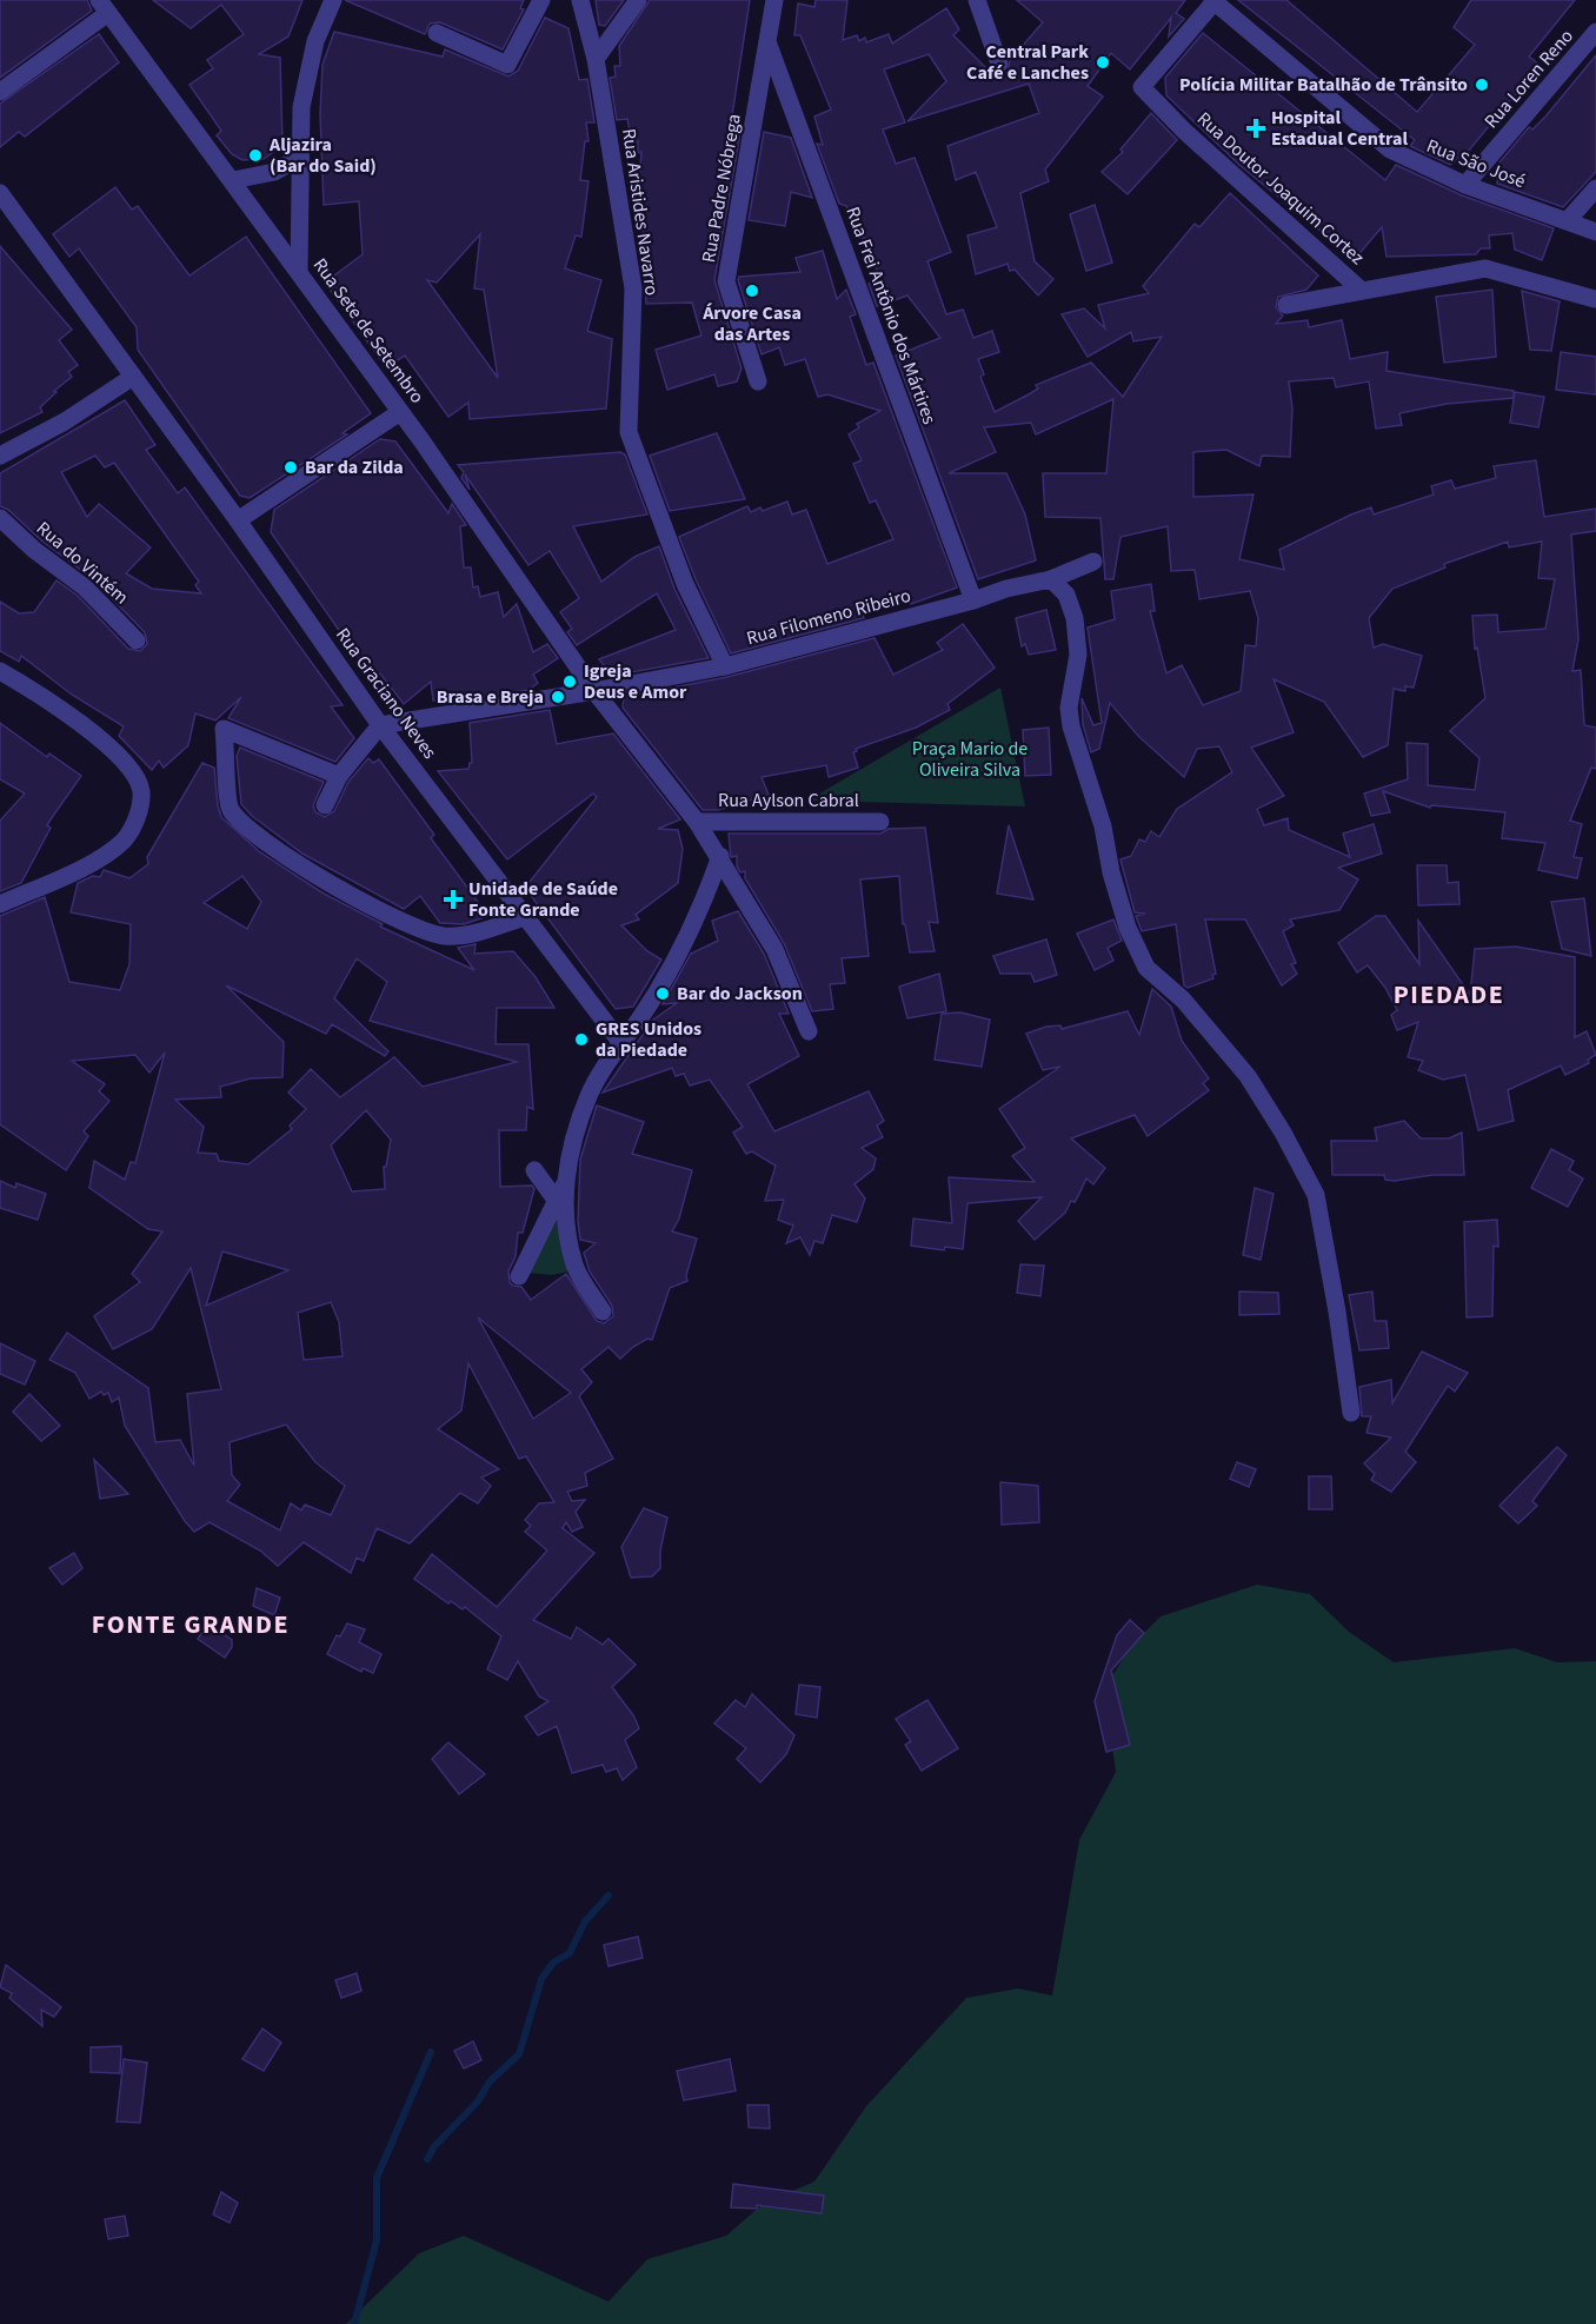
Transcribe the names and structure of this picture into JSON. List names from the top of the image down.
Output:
{
  "streets": {
    "street": [
      "Rua Loren Reno",
      "Rua São José",
      "Rua Padre Nóbrega",
      "Rua Doutor Joaquim Cortez",
      "Rua Aristides Navarro",
      "Rua Frei Antônio dos Mártires",
      "Rua Sete de Setembro",
      "Rua do Vintém",
      "Rua Filomeno Ribeiro",
      "Rua Graciano Neves",
      "Rua Aylson Cabral"
    ]
  },
  "crossings": [
    ["Rua Loren Reno", "Rua São José"],
    ["Rua São José", "Rua Doutor Joaquim Cortez"],
    ["Rua Padre Nóbrega", "Rua Frei Antônio dos Mártires"],
    ["Rua Aristides Navarro", "Rua Filomeno Ribeiro"],
    ["Rua Frei Antônio dos Mártires", "Rua Filomeno Ribeiro"],
    ["Rua Sete de Setembro", "Rua Filomeno Ribeiro"],
    ["Rua Filomeno Ribeiro", "Rua Graciano Neves"]
  ],
  "districts": ["PIEDADE", "FONTE GRANDE"],
  "parks": ["Praça Mario de Oliveira Silva"],
  "places": {
    "other": [
      "Central Park Café e Lanches",
      "Polícia Militar Batalhão de Trânsito",
      "Aljazira (Bar do Said)",
      "Árvore Casa das Artes",
      "Bar da Zilda",
      "Igreja Deus e Amor",
      "Brasa e Breja",
      "Bar do Jackson",
      "GRES Unidos da Piedade"
    ],
    "health": ["Hospital Estadual Central", "Unidade de Saúde Fonte Grande"]
  }
}
